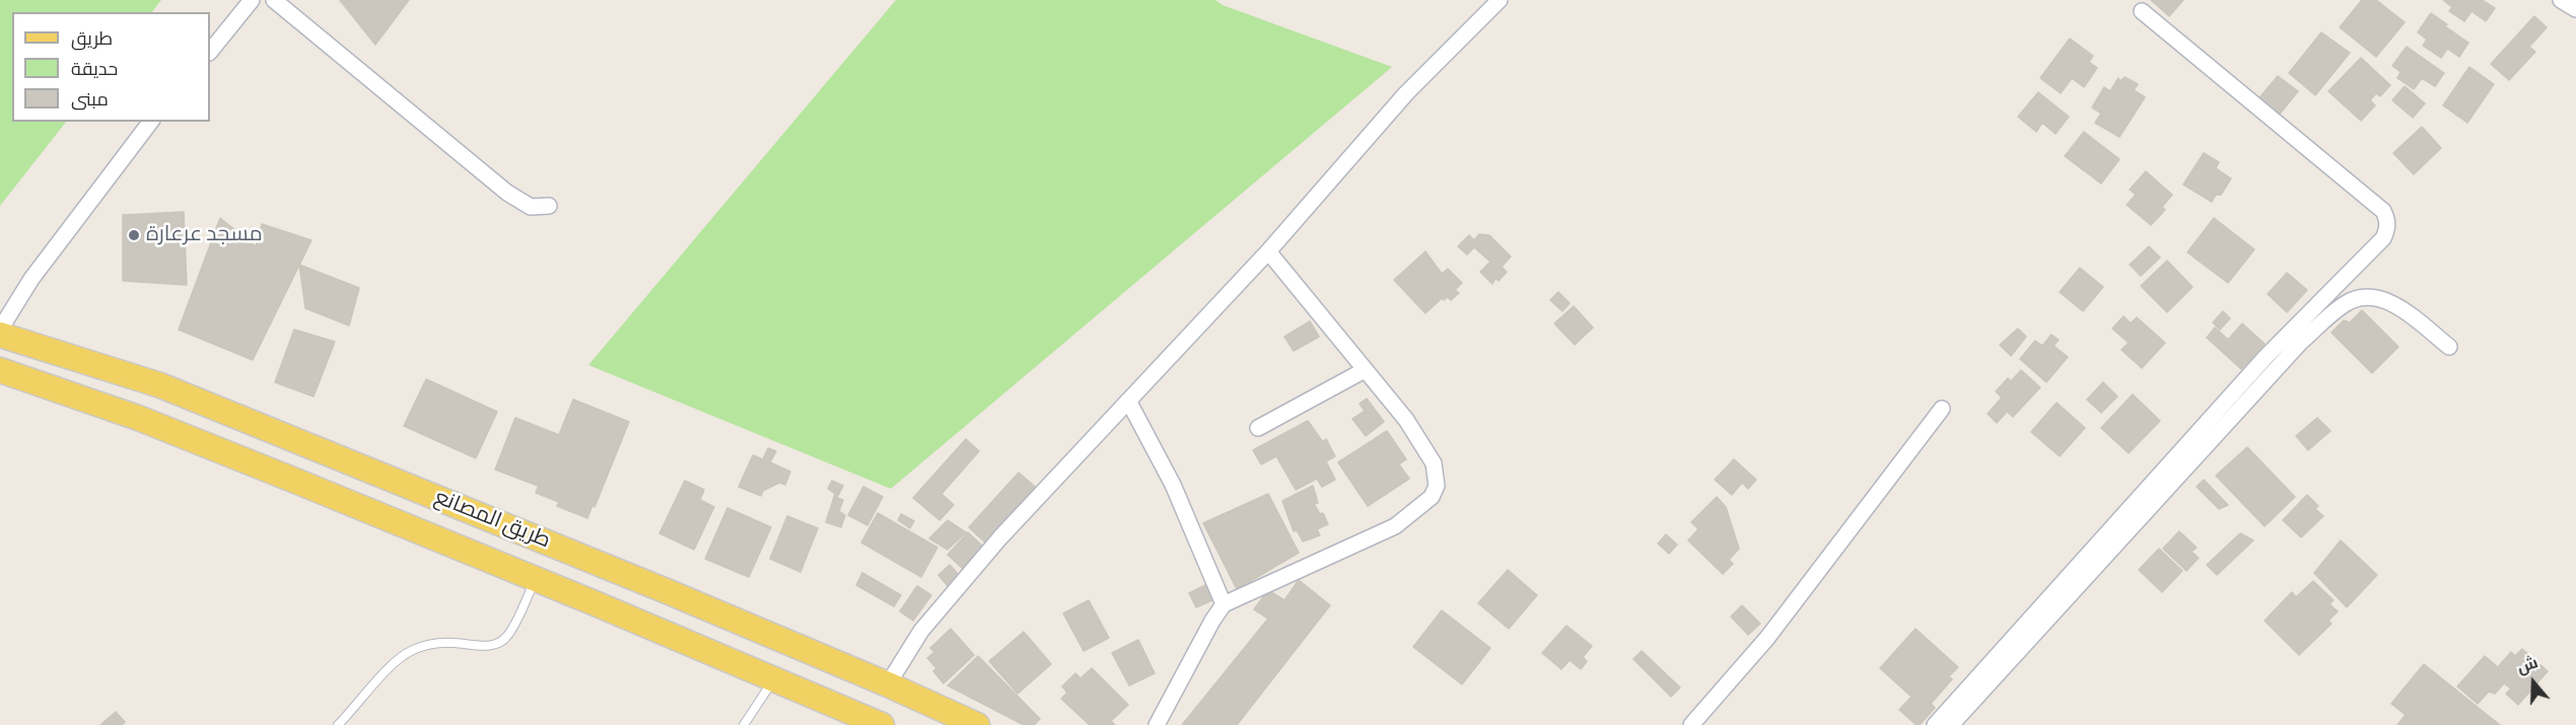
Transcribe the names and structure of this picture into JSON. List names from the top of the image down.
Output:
{
  "streets": {
    "main road": ["طريق المصانع"]
  },
  "places": ["مسجد عرعارة"],
  "legend": ["طريق", "حديقة", "مبنى"],
  "north": "top"
}
